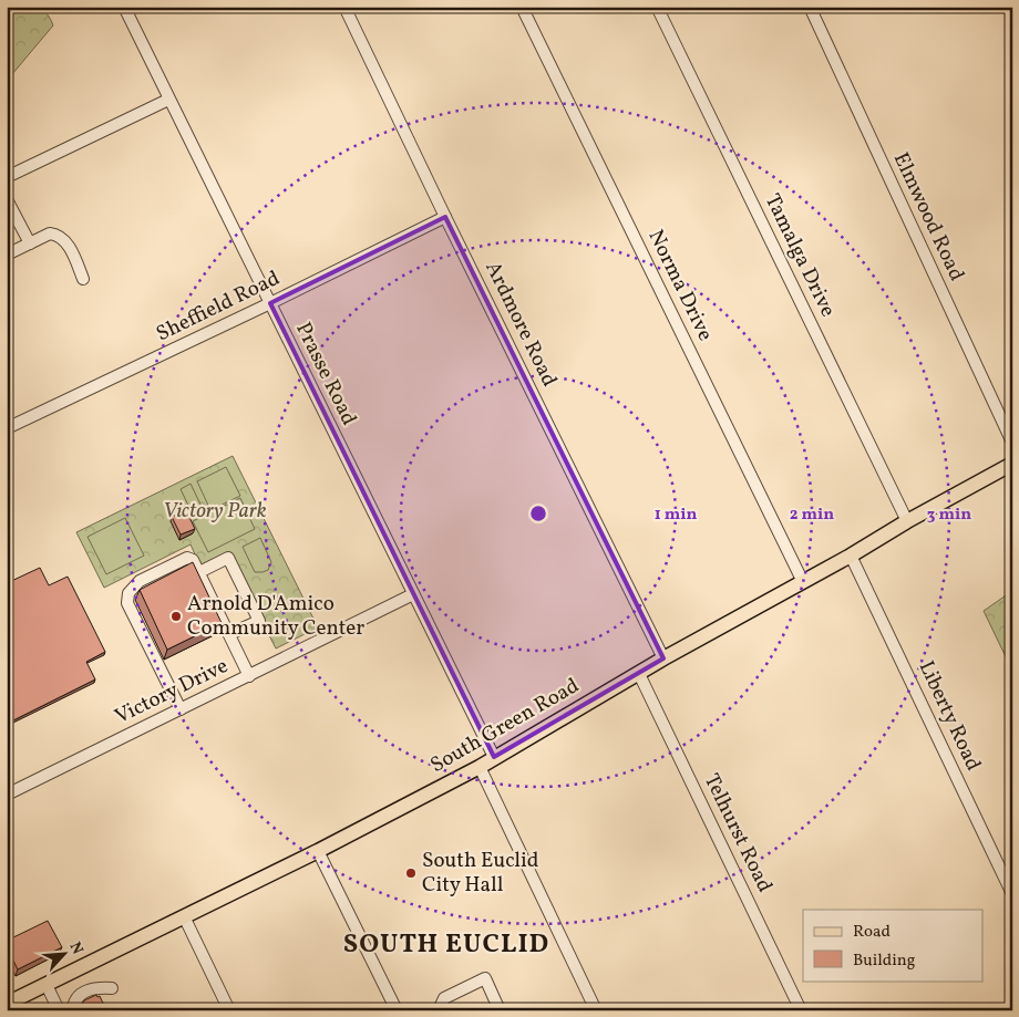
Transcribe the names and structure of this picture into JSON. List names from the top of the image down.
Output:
{
  "streets": {
    "main road": ["South Green Road"],
    "street": [
      "Elmwood Road",
      "Tamalga Drive",
      "Norma Drive",
      "Sheffield Road",
      "Ardmore Road",
      "Prasse Road",
      "Victory Drive",
      "Liberty Road",
      "Telhurst Road"
    ]
  },
  "crossings": [
    ["Tamalga Drive", "South Green Road"],
    ["Norma Drive", "South Green Road"],
    ["Sheffield Road", "Ardmore Road"],
    ["Sheffield Road", "Prasse Road"],
    ["Ardmore Road", "South Green Road"],
    ["Prasse Road", "Victory Drive"],
    ["Prasse Road", "South Green Road"],
    ["Liberty Road", "South Green Road"],
    ["South Green Road", "Telhurst Road"]
  ],
  "districts": ["SOUTH EUCLID"],
  "parks": ["Victory Park"],
  "places": ["Arnold D'Amico Community Center", "South Euclid City Hall"],
  "legend": ["Road", "Building"],
  "north": "top right",
  "rings": ["1 min", "2 min", "3 min"]
}
